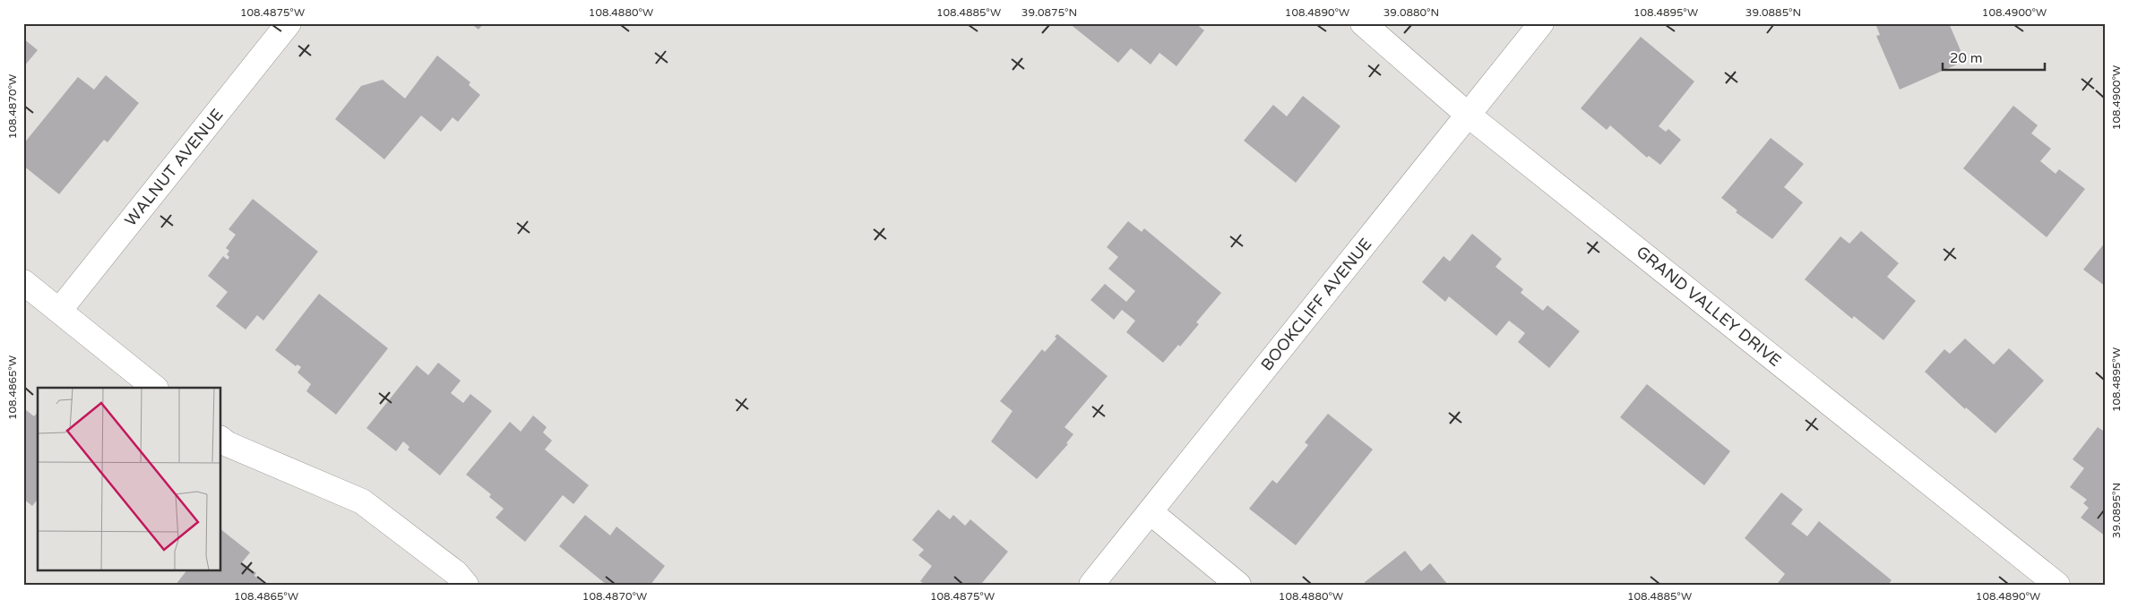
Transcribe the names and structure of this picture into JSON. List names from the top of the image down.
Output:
{
  "streets": {
    "street": ["WALNUT AVENUE", "BOOKCLIFF AVENUE", "GRAND VALLEY DRIVE"]
  },
  "crossings": [
    ["BOOKCLIFF AVENUE", "GRAND VALLEY DRIVE"]
  ],
  "scale_bar": "20 m",
  "coordinates": [
    "108.4875°W",
    "108.4880°W",
    "108.4885°W",
    "39.0875°N",
    "108.4890°W",
    "39.0880°N",
    "108.4895°W",
    "39.0885°N",
    "108.4900°W",
    "108.4870°W",
    "108.4865°W",
    "39.0895°N"
  ]
}
